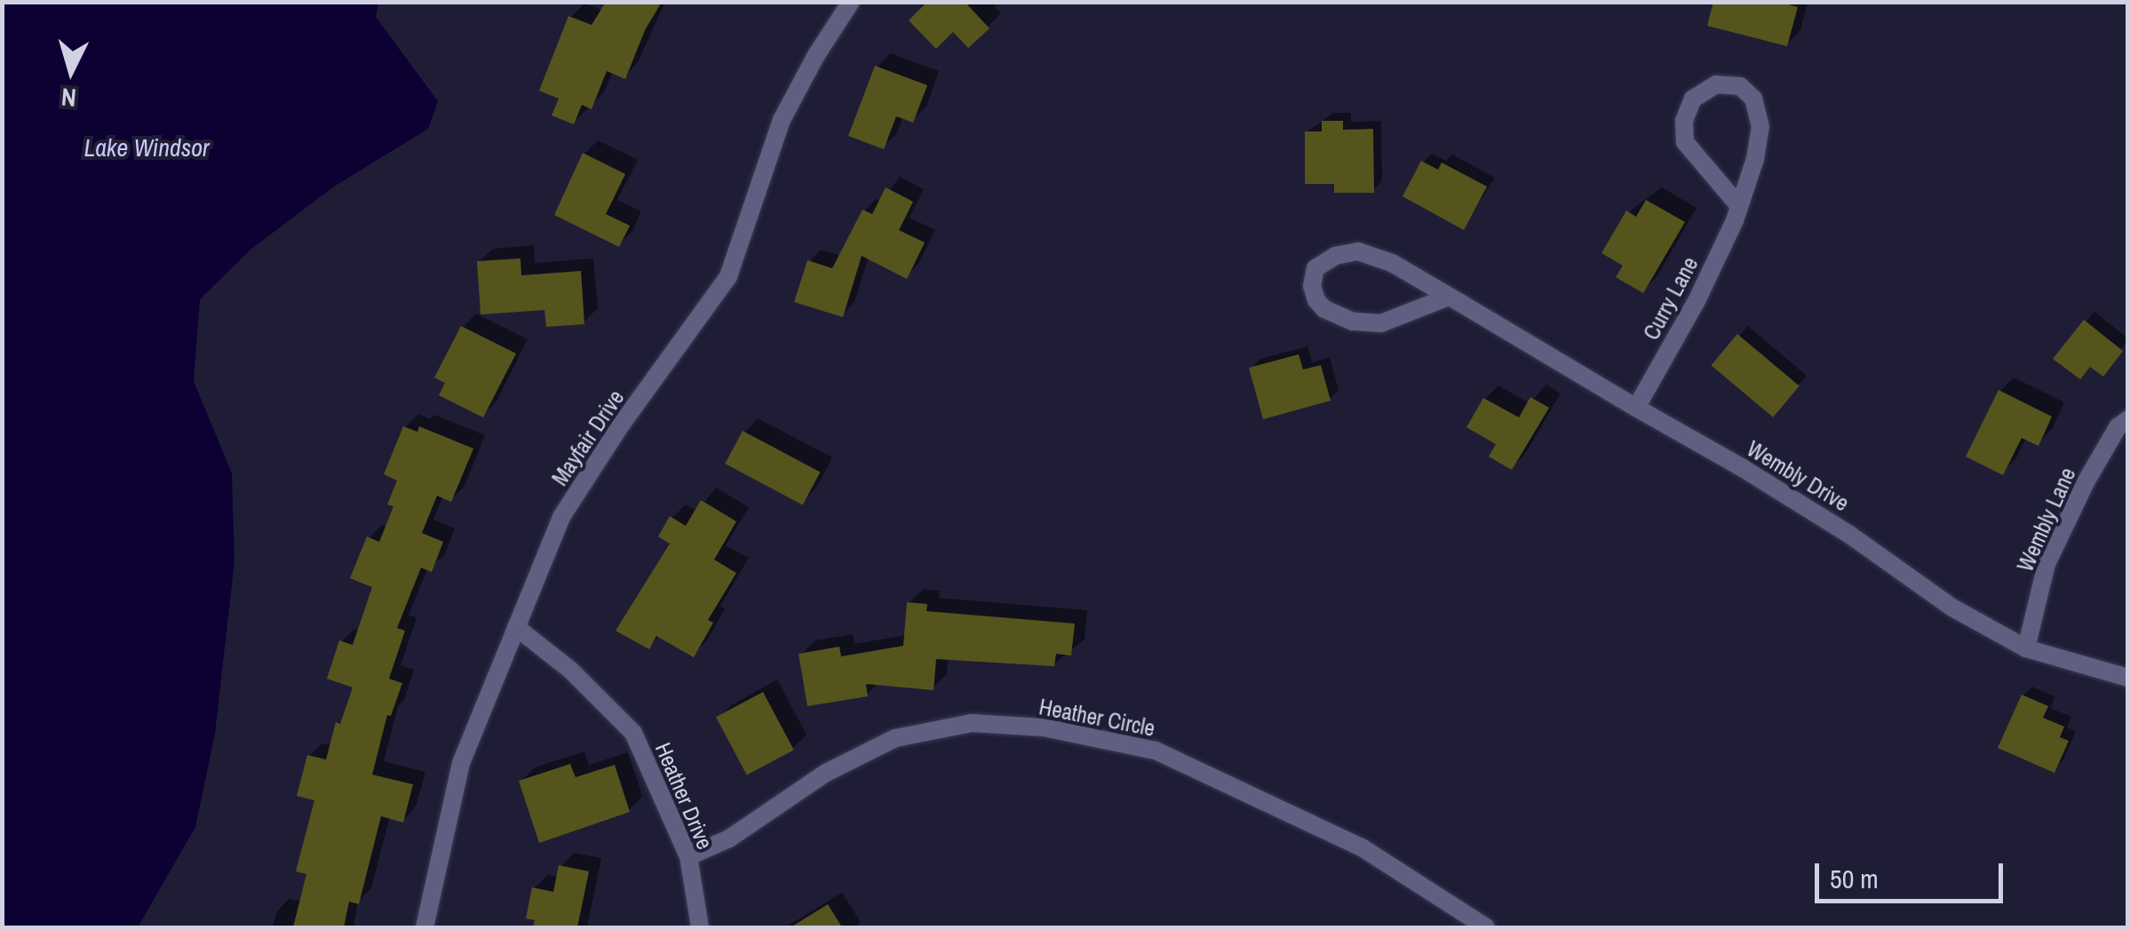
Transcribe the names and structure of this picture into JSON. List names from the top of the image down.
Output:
{
  "streets": {
    "street": [
      "Curry Lane",
      "Mayfair Drive",
      "Wembly Drive",
      "Wembly Lane",
      "Heather Circle",
      "Heather Drive"
    ]
  },
  "crossings": [
    ["Curry Lane", "Wembly Drive"],
    ["Mayfair Drive", "Heather Drive"],
    ["Wembly Drive", "Wembly Lane"],
    ["Heather Circle", "Heather Drive"]
  ],
  "water": ["Lake Windsor"],
  "scale_bar": "50 m",
  "north": "bottom"
}
